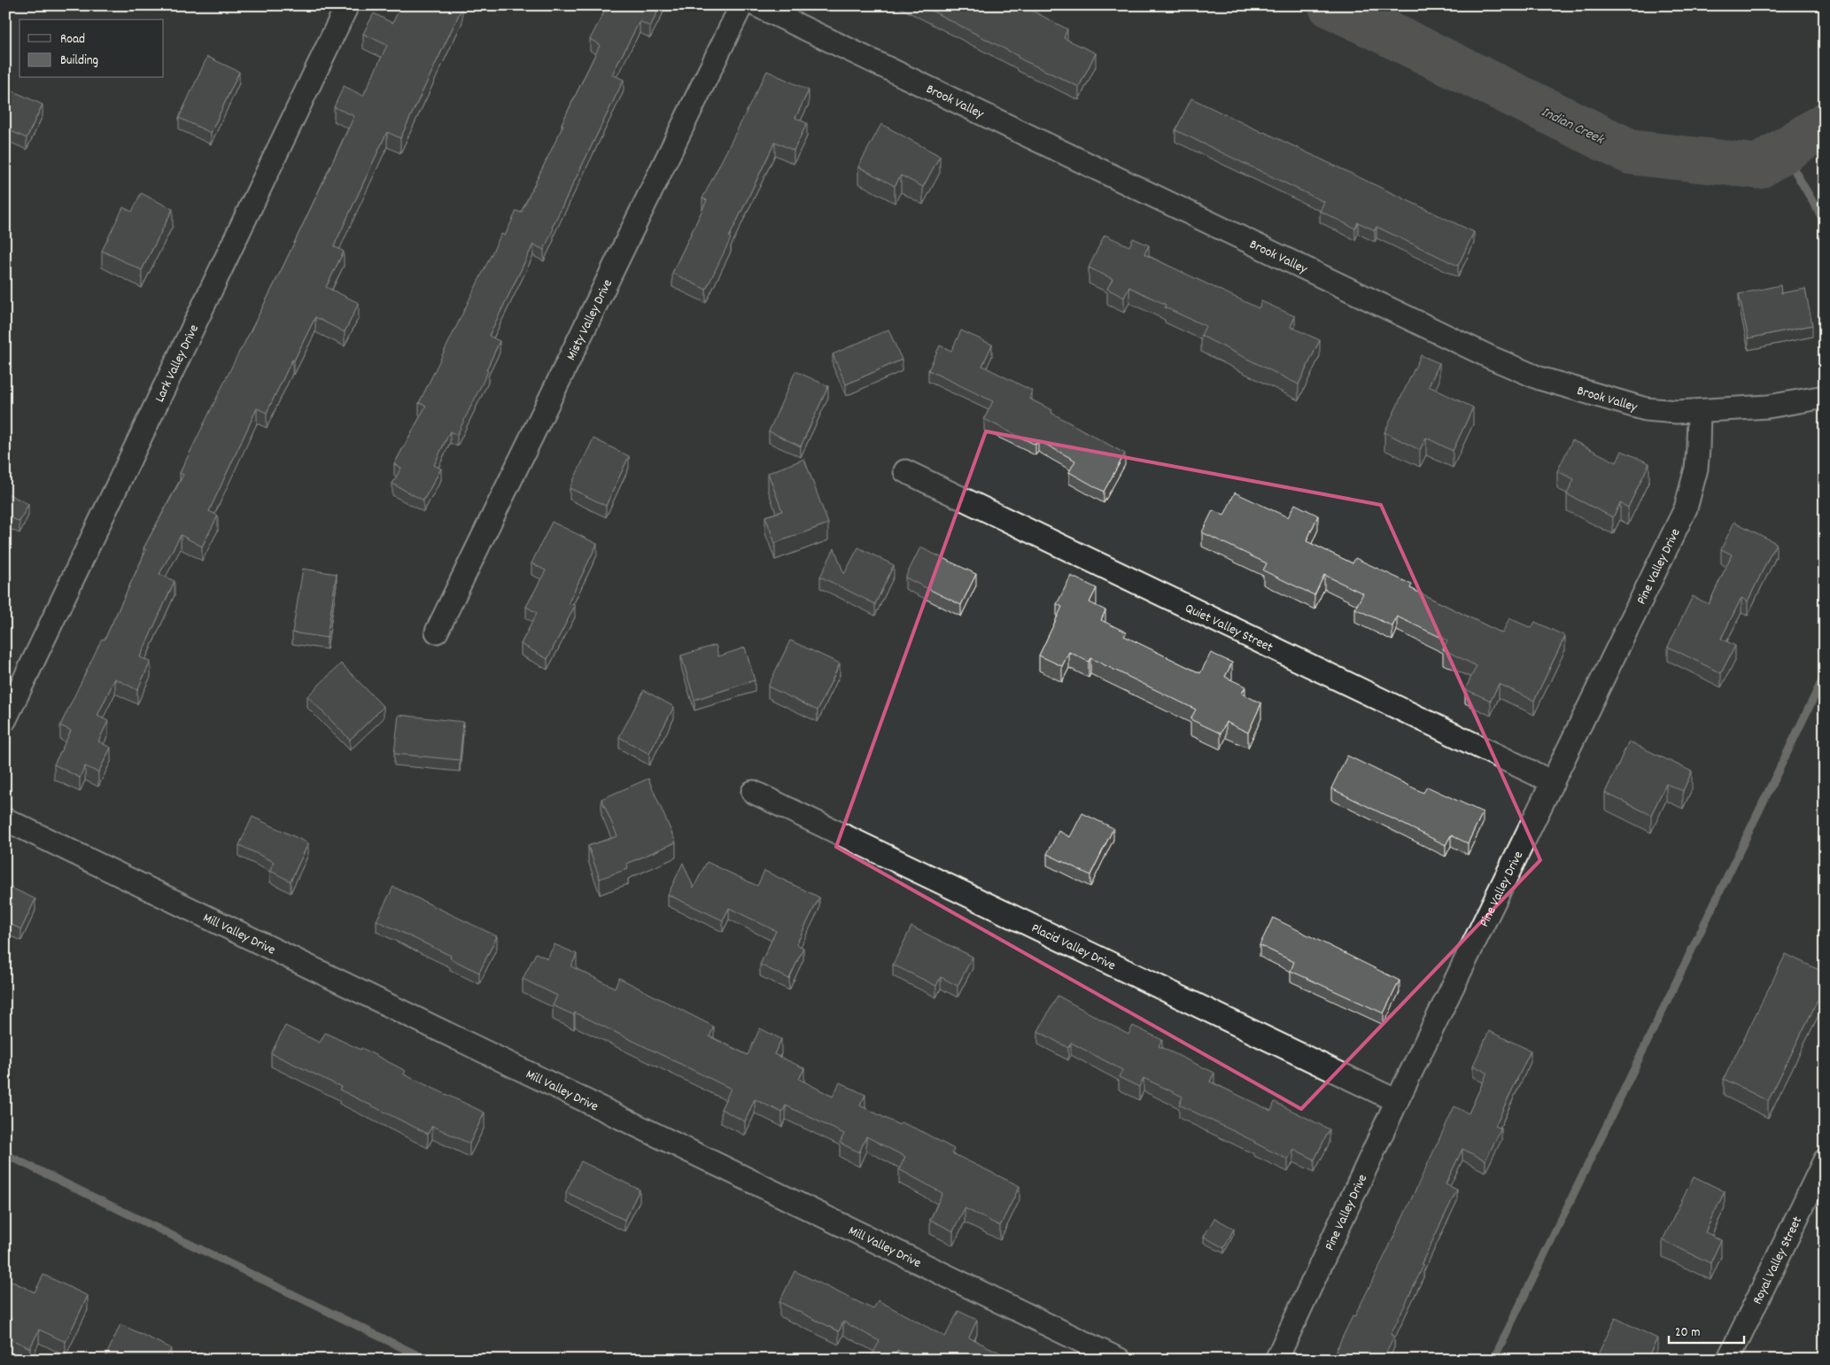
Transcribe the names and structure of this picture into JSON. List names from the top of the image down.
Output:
{
  "streets": {
    "street": [
      "Brook Valley",
      "Misty Valley Drive",
      "Lark Valley Drive",
      "Pine Valley Drive",
      "Quiet Valley Street",
      "Mill Valley Drive",
      "Placid Valley Drive",
      "Royal Valley Street"
    ]
  },
  "crossings": [
    ["Brook Valley", "Pine Valley Drive"],
    ["Pine Valley Drive", "Quiet Valley Street"],
    ["Pine Valley Drive", "Placid Valley Drive"]
  ],
  "water": ["Indian Creek"],
  "legend": ["Road", "Building"],
  "scale_bar": "20 m"
}
